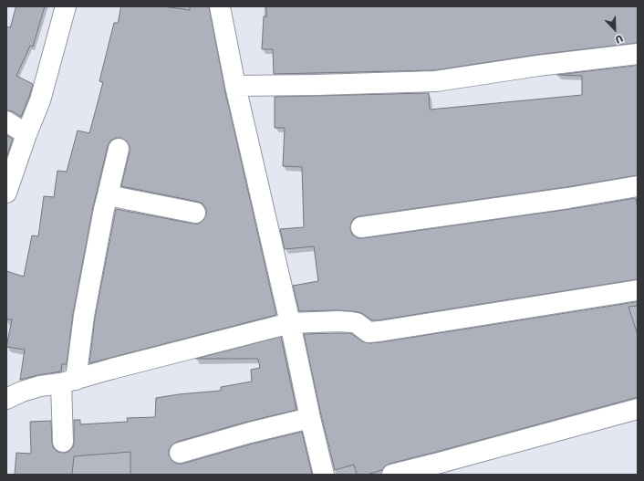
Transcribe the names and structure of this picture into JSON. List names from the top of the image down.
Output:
{
  "north": "bottom right"
}
